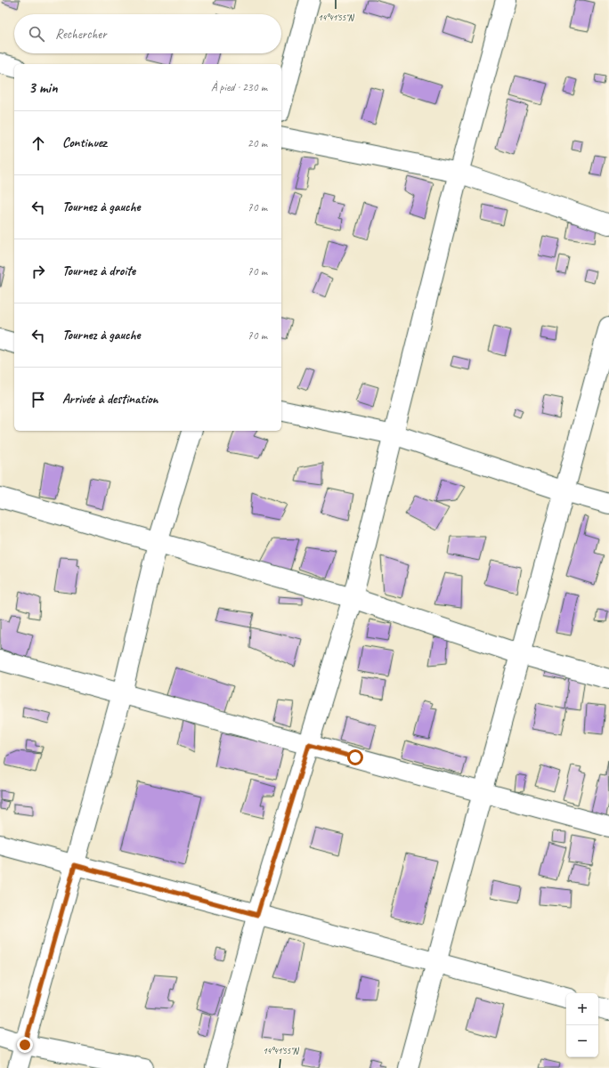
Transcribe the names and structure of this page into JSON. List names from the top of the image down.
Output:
{
  "page": {
    "search": "Rechercher",
    "heading": ["3 min", "À pied · 230 m"],
    "list": [
      ["Continuez", "20 m"],
      ["Tournez à gauche", "70 m"],
      ["Tournez à droite", "70 m"],
      ["Tournez à gauche", "70 m"],
      "Arrivée à destination"
    ],
    "map_buttons": ["+", "−"]
  },
  "coordinates": ["14°41'55\"N"]
}
